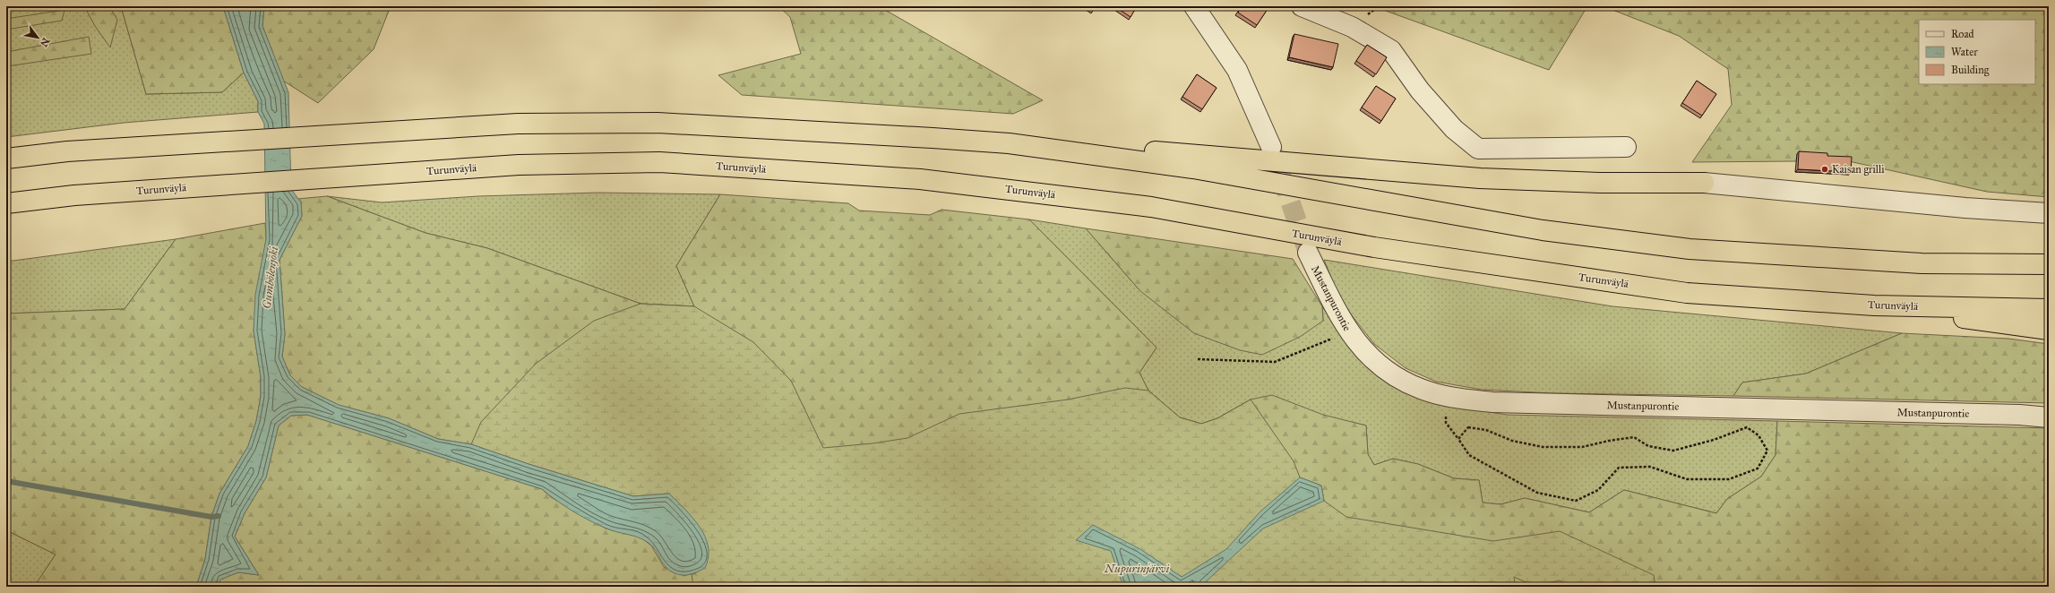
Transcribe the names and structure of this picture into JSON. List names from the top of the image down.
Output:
{
  "streets": {
    "highway": ["Turunväylä"],
    "street": ["Mustanpurontie"]
  },
  "water": ["Gumbölenjoki", "Nupurinjärvi"],
  "places": ["Kaisan grilli"],
  "legend": ["Road", "Water", "Building"],
  "north": "bottom right"
}
